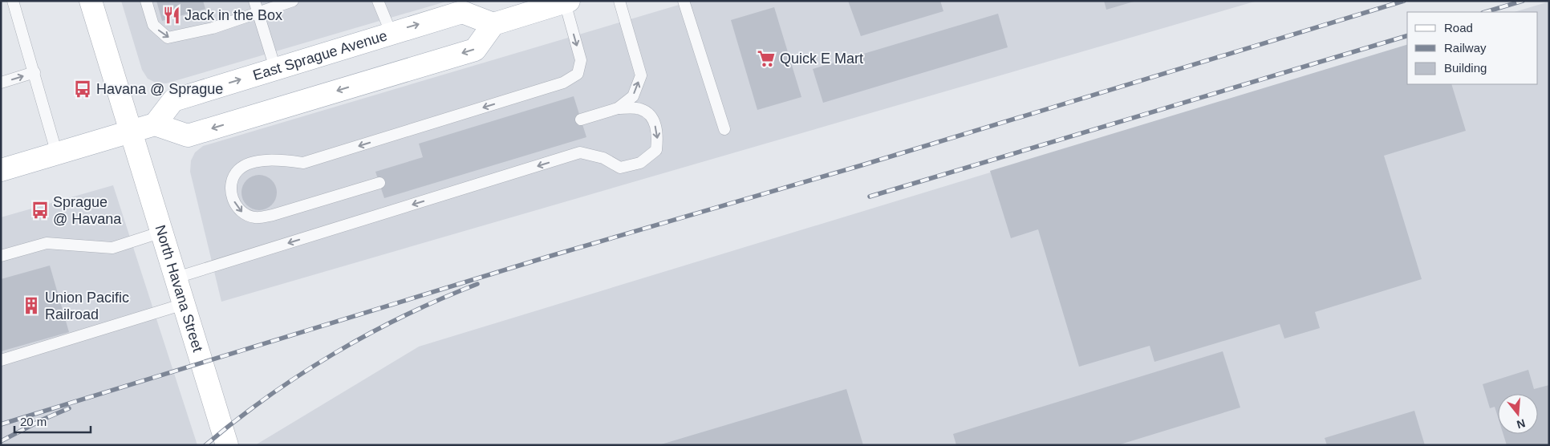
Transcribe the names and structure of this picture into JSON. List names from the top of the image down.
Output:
{
  "streets": {
    "main road": ["East Sprague Avenue", "North Havana Street"]
  },
  "places": {
    "restaurant": ["Jack in the Box"],
    "supermarket": ["Quick E Mart"],
    "bus stop": ["Havana @ Sprague", "Sprague @ Havana"],
    "building": ["Union Pacific Railroad"]
  },
  "legend": ["Road", "Railway", "Building"],
  "scale_bar": "20 m",
  "north": "bottom"
}
